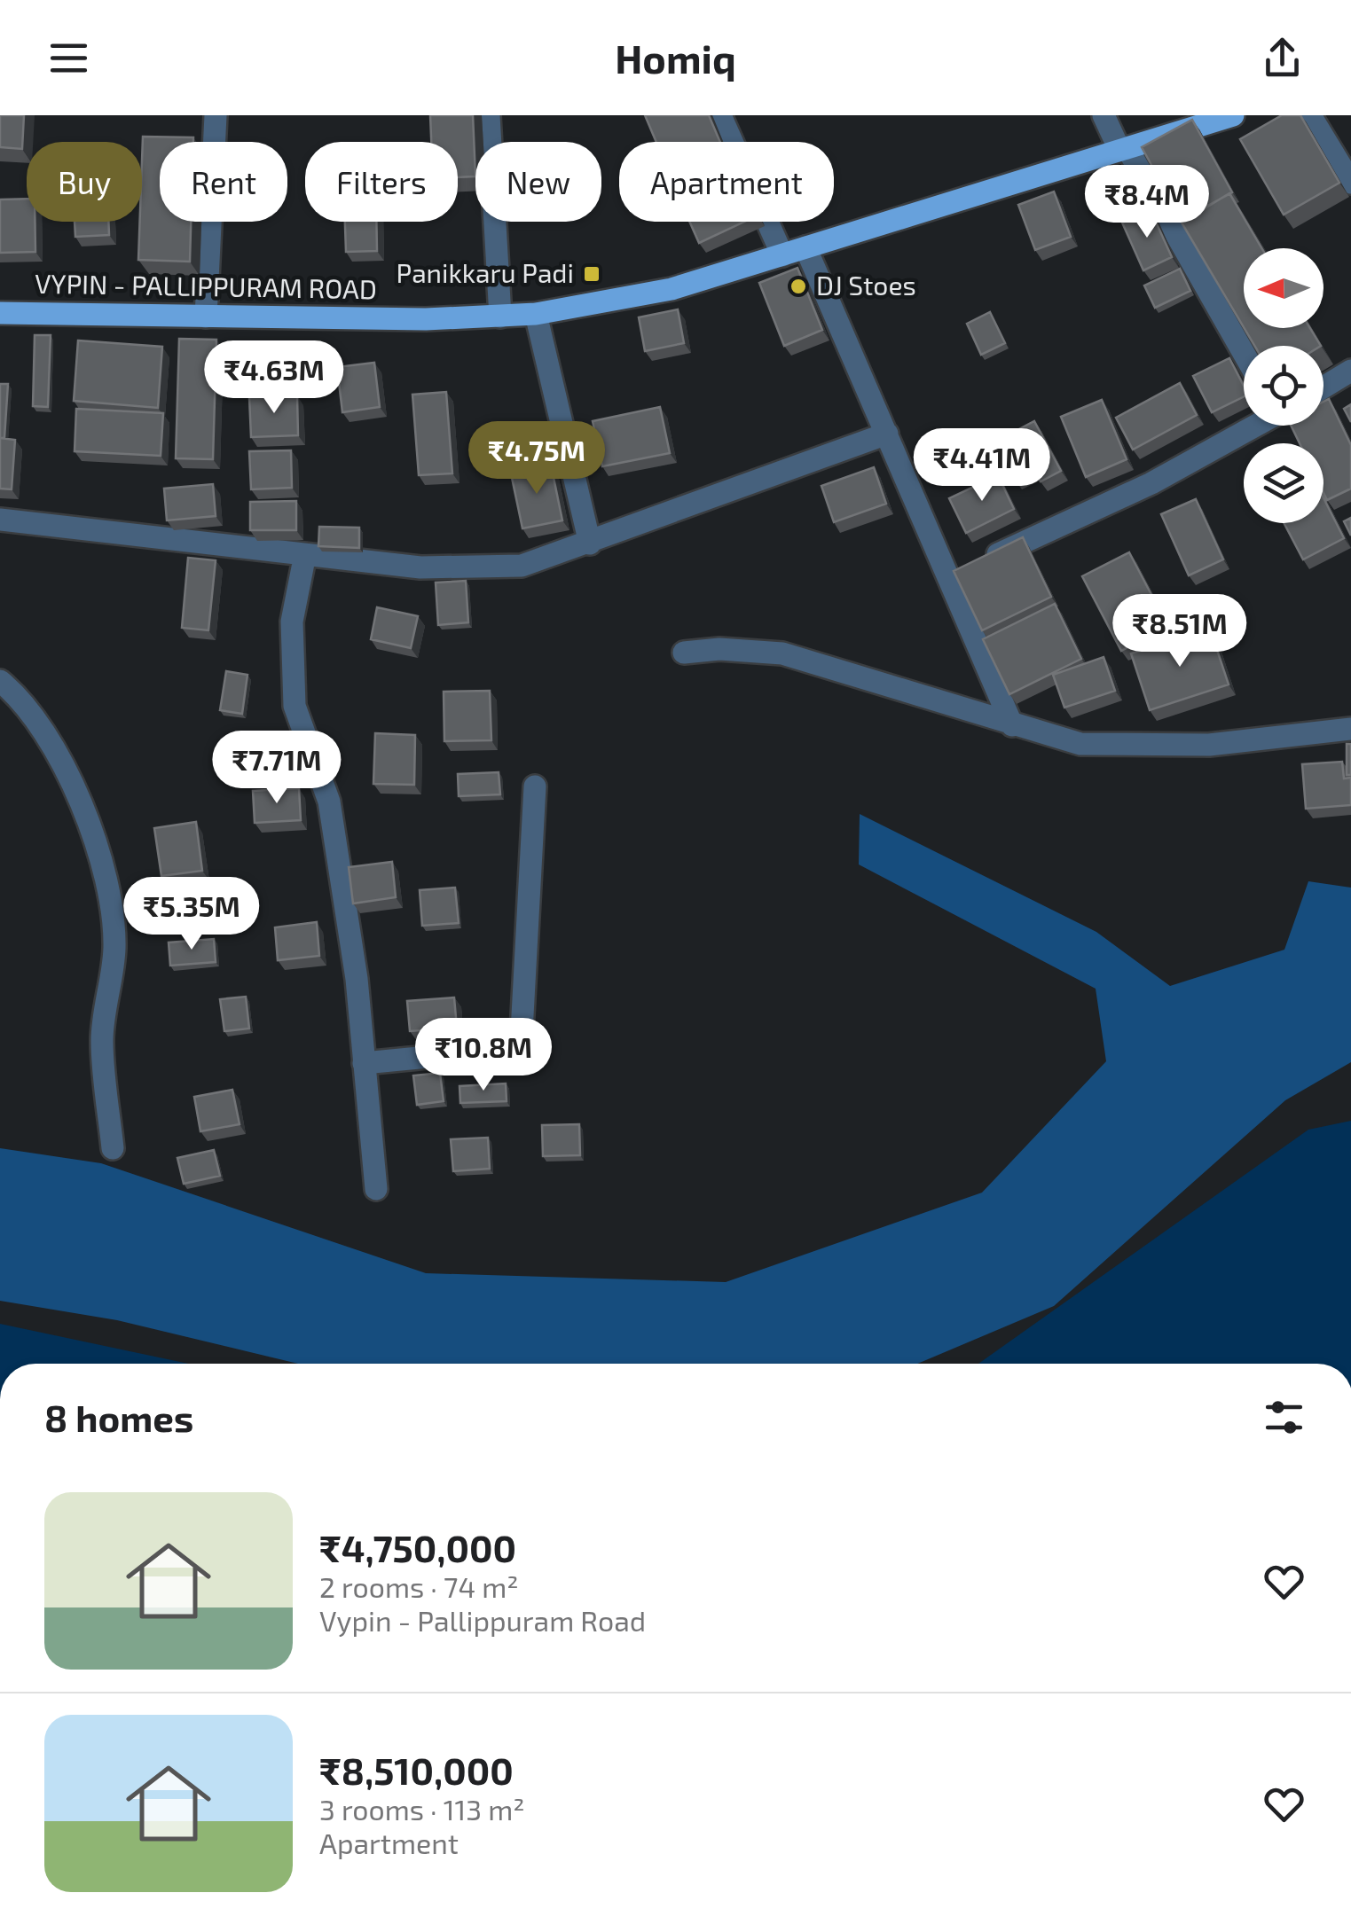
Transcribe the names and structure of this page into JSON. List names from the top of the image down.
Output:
{
  "streets": {
    "main road": ["VYPIN - PALLIPPURAM ROAD"]
  },
  "places": {
    "transit": ["Panikkaru Padi"],
    "other": ["DJ Stoes"]
  },
  "north": "left",
  "page": {
    "header": "Homiq",
    "chip": [
      "Buy",
      "Rent",
      "Filters",
      "New",
      "Apartment"
    ],
    "price": [
      "₹8.4M",
      "₹4.63M",
      "₹4.75M",
      "₹4.41M",
      "₹8.51M",
      "₹7.71M",
      "₹5.35M",
      "₹10.8M"
    ],
    "heading": "8 homes",
    "list": [
      {
        "name": "₹4,750,000",
        "note": "2 rooms · 74 m² · Vypin - Pallippuram Road"
      },
      {
        "name": "₹8,510,000",
        "note": "3 rooms · 113 m² · Apartment"
      }
    ]
  }
}
